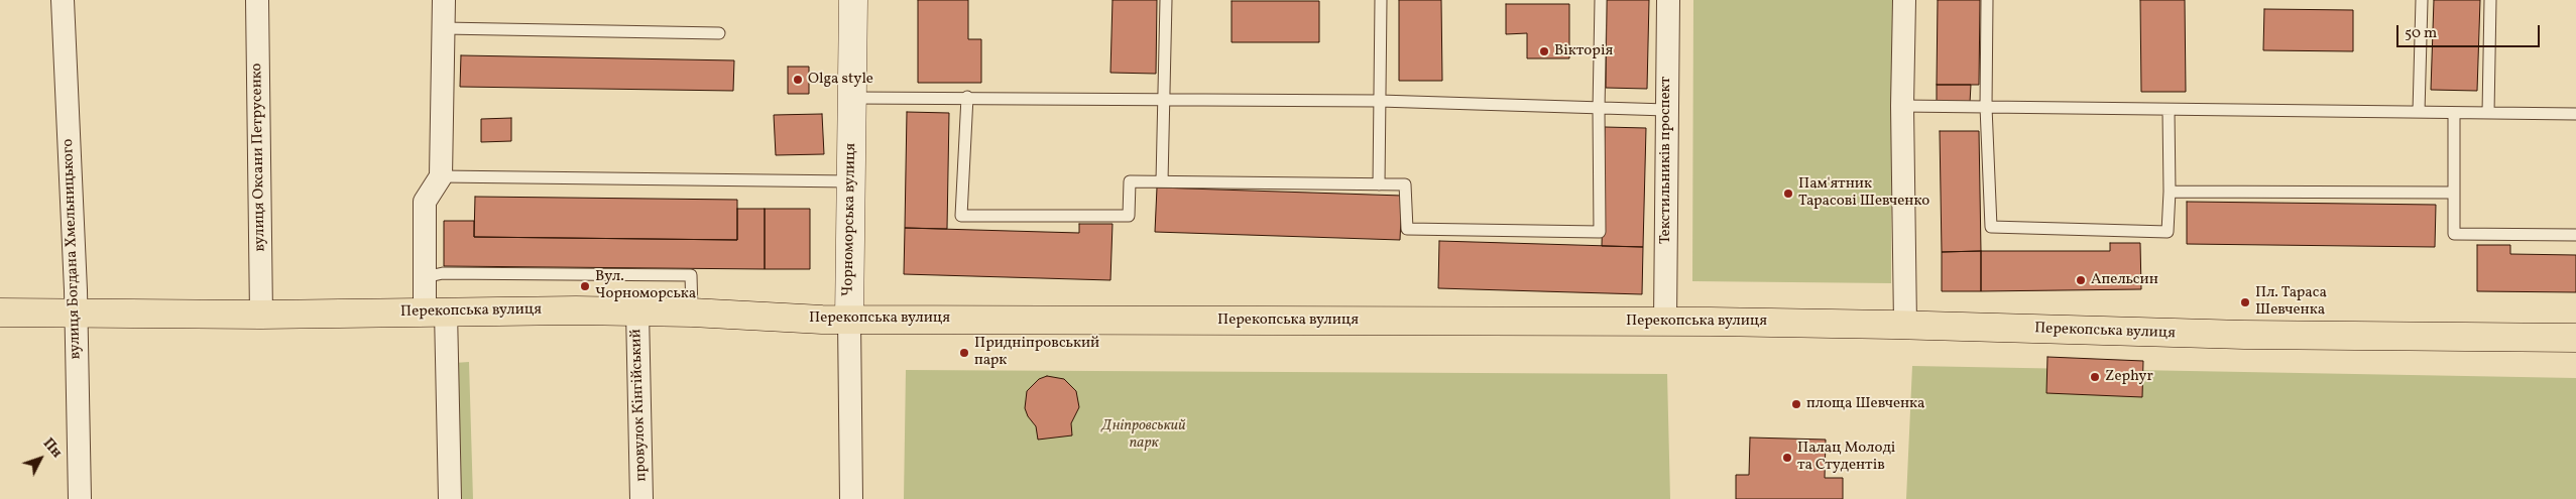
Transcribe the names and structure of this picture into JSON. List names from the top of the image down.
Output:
{
  "streets": {
    "main road": ["Перекопська вулиця"],
    "street": [
      "вулиця Оксани Петрусенко",
      "Текстильників проспект",
      "Чорноморська вулиця",
      "вулиця Богдана Хмельницького",
      "провулок Кінгійський"
    ]
  },
  "crossings": [
    ["вулиця Оксани Петрусенко", "Перекопська вулиця"],
    ["Текстильників проспект", "Перекопська вулиця"],
    ["Чорноморська вулиця", "Перекопська вулиця"],
    ["вулиця Богдана Хмельницького", "Перекопська вулиця"],
    ["Перекопська вулиця", "провулок Кінгійський"]
  ],
  "parks": ["Дніпровський парк"],
  "places": [
    "Вікторія",
    "Olga style",
    "Пам'ятник Тарасові Шевченко",
    "Апельсин",
    "Вул. Чорноморська",
    "Пл. Тараса Шевченка",
    "Придніпровський парк",
    "Zephyr",
    "площа Шевченка",
    "Палац Молоді та Студентів"
  ],
  "scale_bar": "50 m",
  "north": "top right"
}
